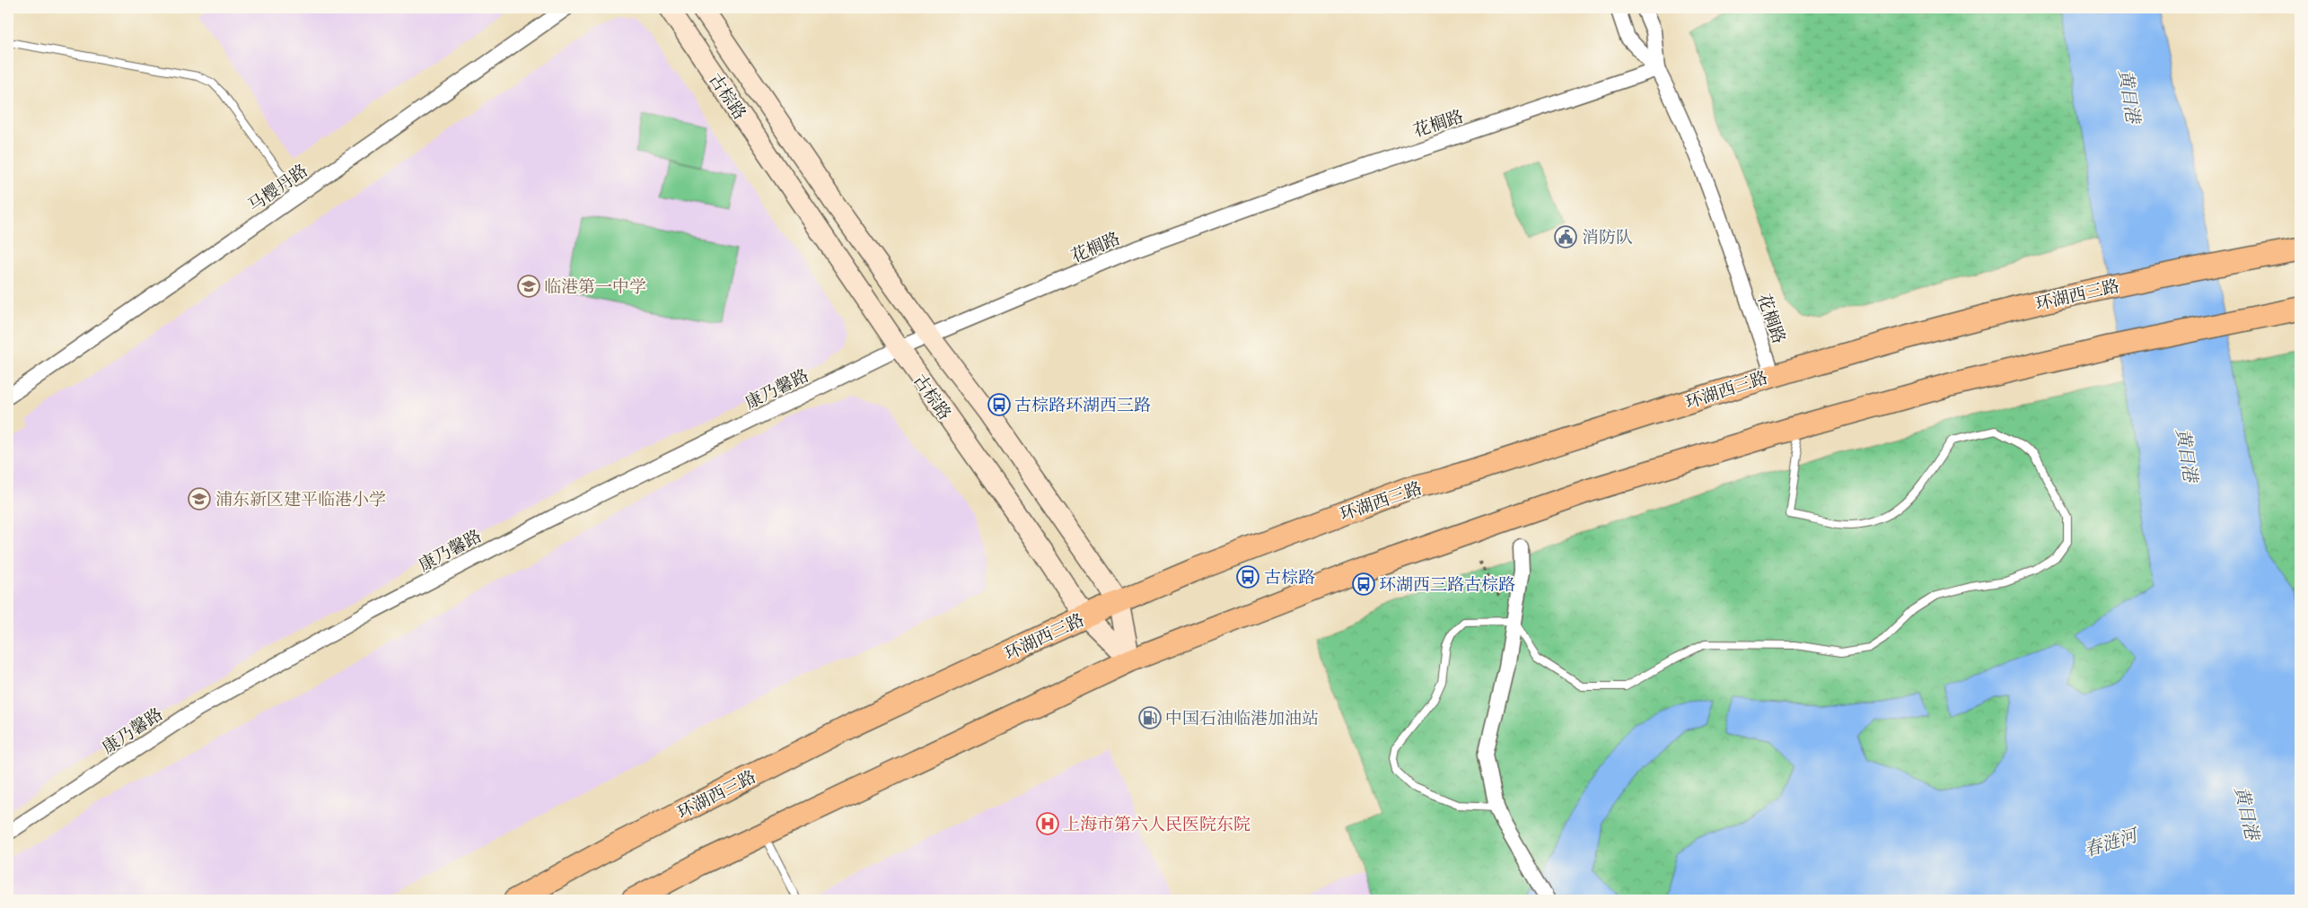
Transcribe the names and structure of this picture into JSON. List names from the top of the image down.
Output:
{
  "streets": {
    "main road": ["环湖西三路"],
    "street": [
      "古棕路",
      "花榈路",
      "马樱丹路",
      "康乃馨路"
    ]
  },
  "crossings": [
    ["古棕路", "花榈路"],
    ["古棕路", "环湖西三路"],
    ["古棕路", "康乃馨路"],
    ["花榈路", "环湖西三路"],
    ["花榈路", "康乃馨路"]
  ],
  "water": ["黄日港", "春涟河"],
  "places": {
    "public building": ["消防队"],
    "school or university": ["临港第一中学", "浦东新区建平临港小学"],
    "bus stop": ["古棕路环湖西三路", "古棕路", "环湖西三路古棕路"],
    "fuel station": ["中国石油临港加油站"],
    "hospital": ["上海市第六人民医院东院"]
  }
}
